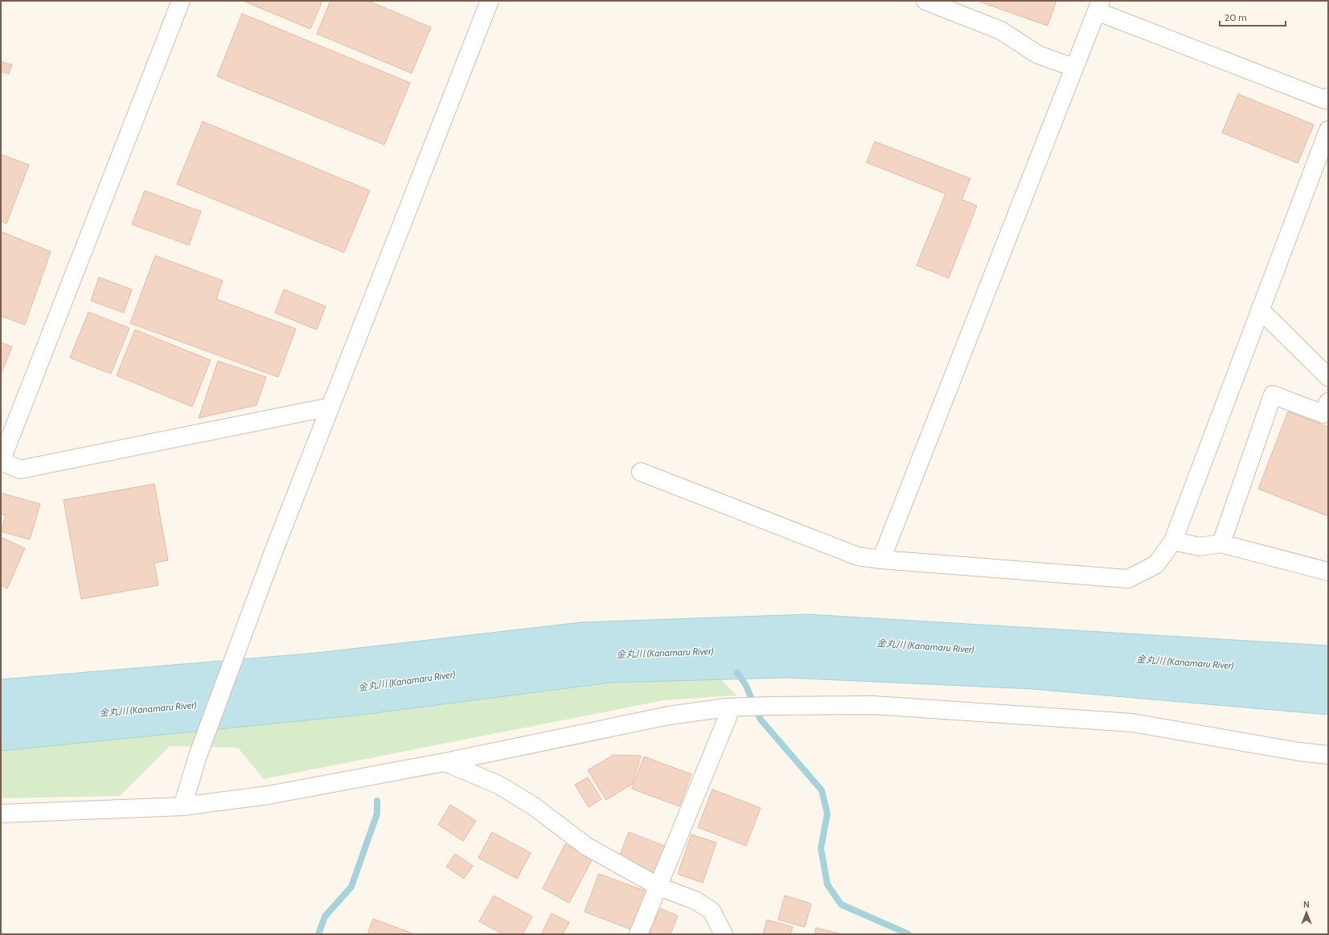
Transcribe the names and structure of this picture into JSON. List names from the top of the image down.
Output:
{
  "water": ["金丸川 (Kanamaru River)"],
  "scale_bar": "20 m",
  "north": "top"
}
